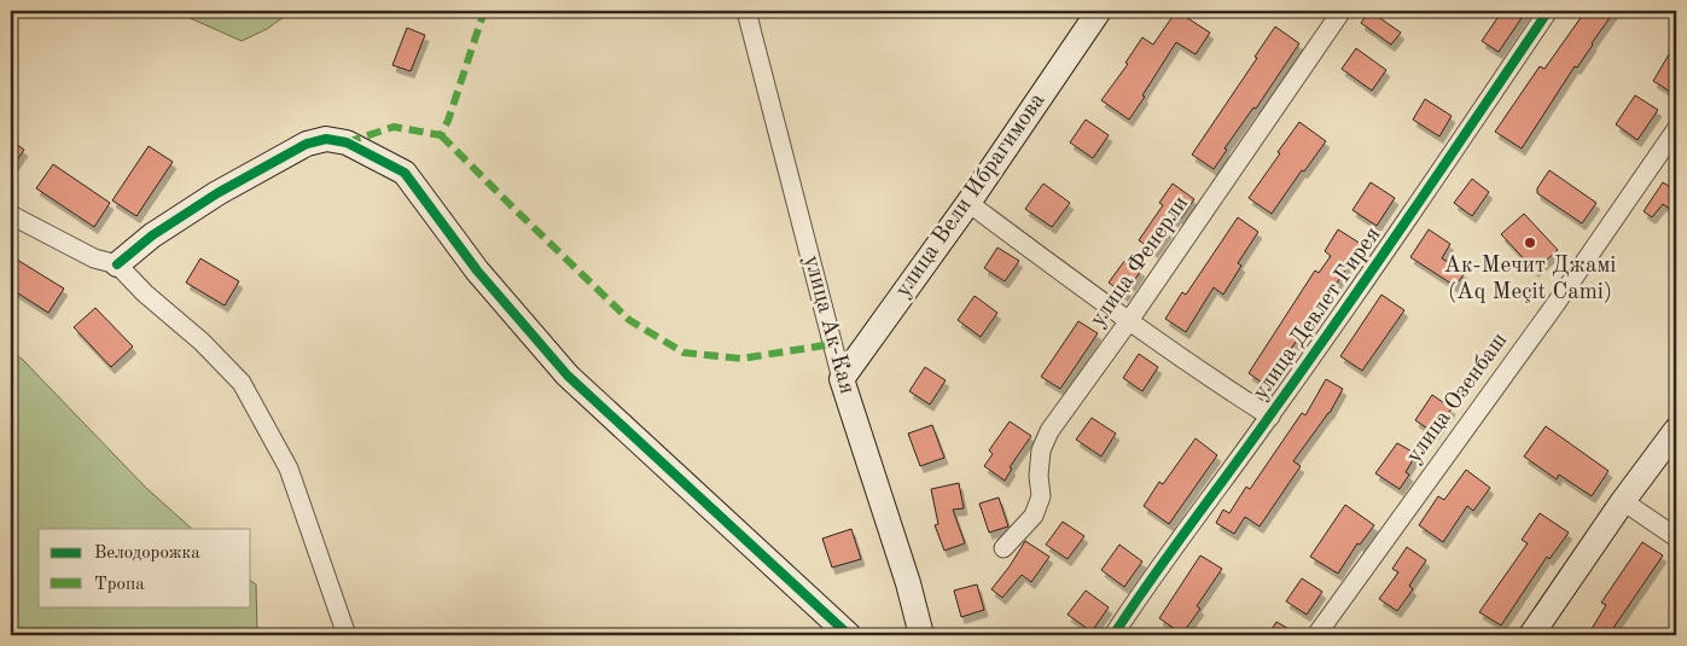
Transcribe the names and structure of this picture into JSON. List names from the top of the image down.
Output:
{
  "streets": {
    "street": [
      "улица Вели Ибрагимова",
      "улица Фенерли",
      "улица Девлет Гирея",
      "улица Ак-Кая",
      "улица Озенбаш"
    ]
  },
  "crossings": [
    ["улица Вели Ибрагимова", "улица Ак-Кая"]
  ],
  "places": ["Ак-Мечит Джамі (Aq Meçit Cami)"],
  "legend": ["Велодорожка", "Тропа"]
}
